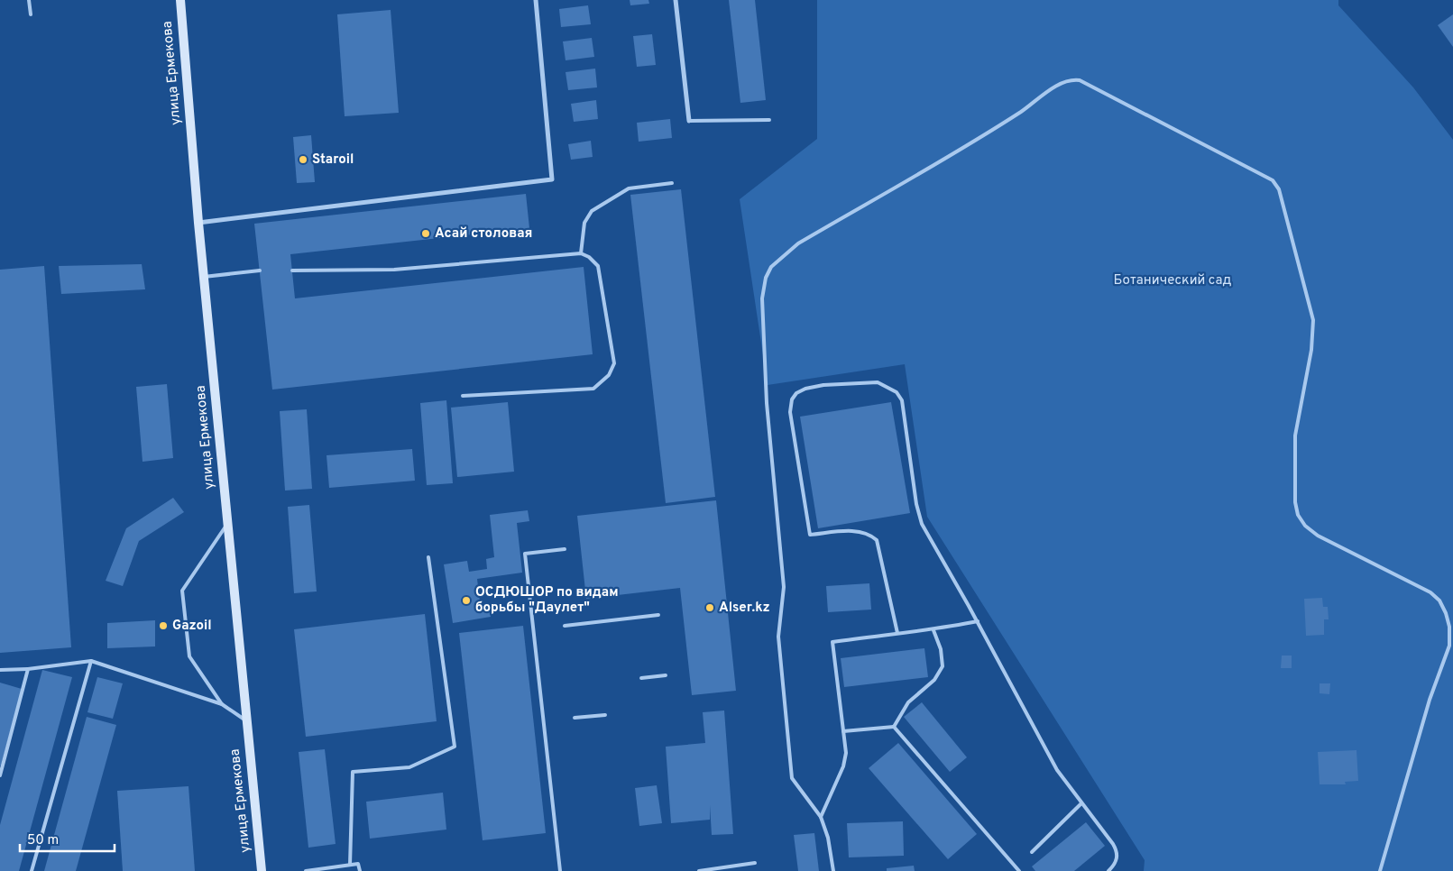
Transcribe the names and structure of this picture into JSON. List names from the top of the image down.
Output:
{
  "streets": {
    "main road": ["улица Ермекова"]
  },
  "parks": ["Ботанический сад"],
  "places": [
    "Staroil",
    "Асай столовая",
    "ОСДЮШОР по видам борьбы \"Даулет\"",
    "Alser.kz",
    "Gazoil"
  ],
  "scale_bar": "50 m"
}
